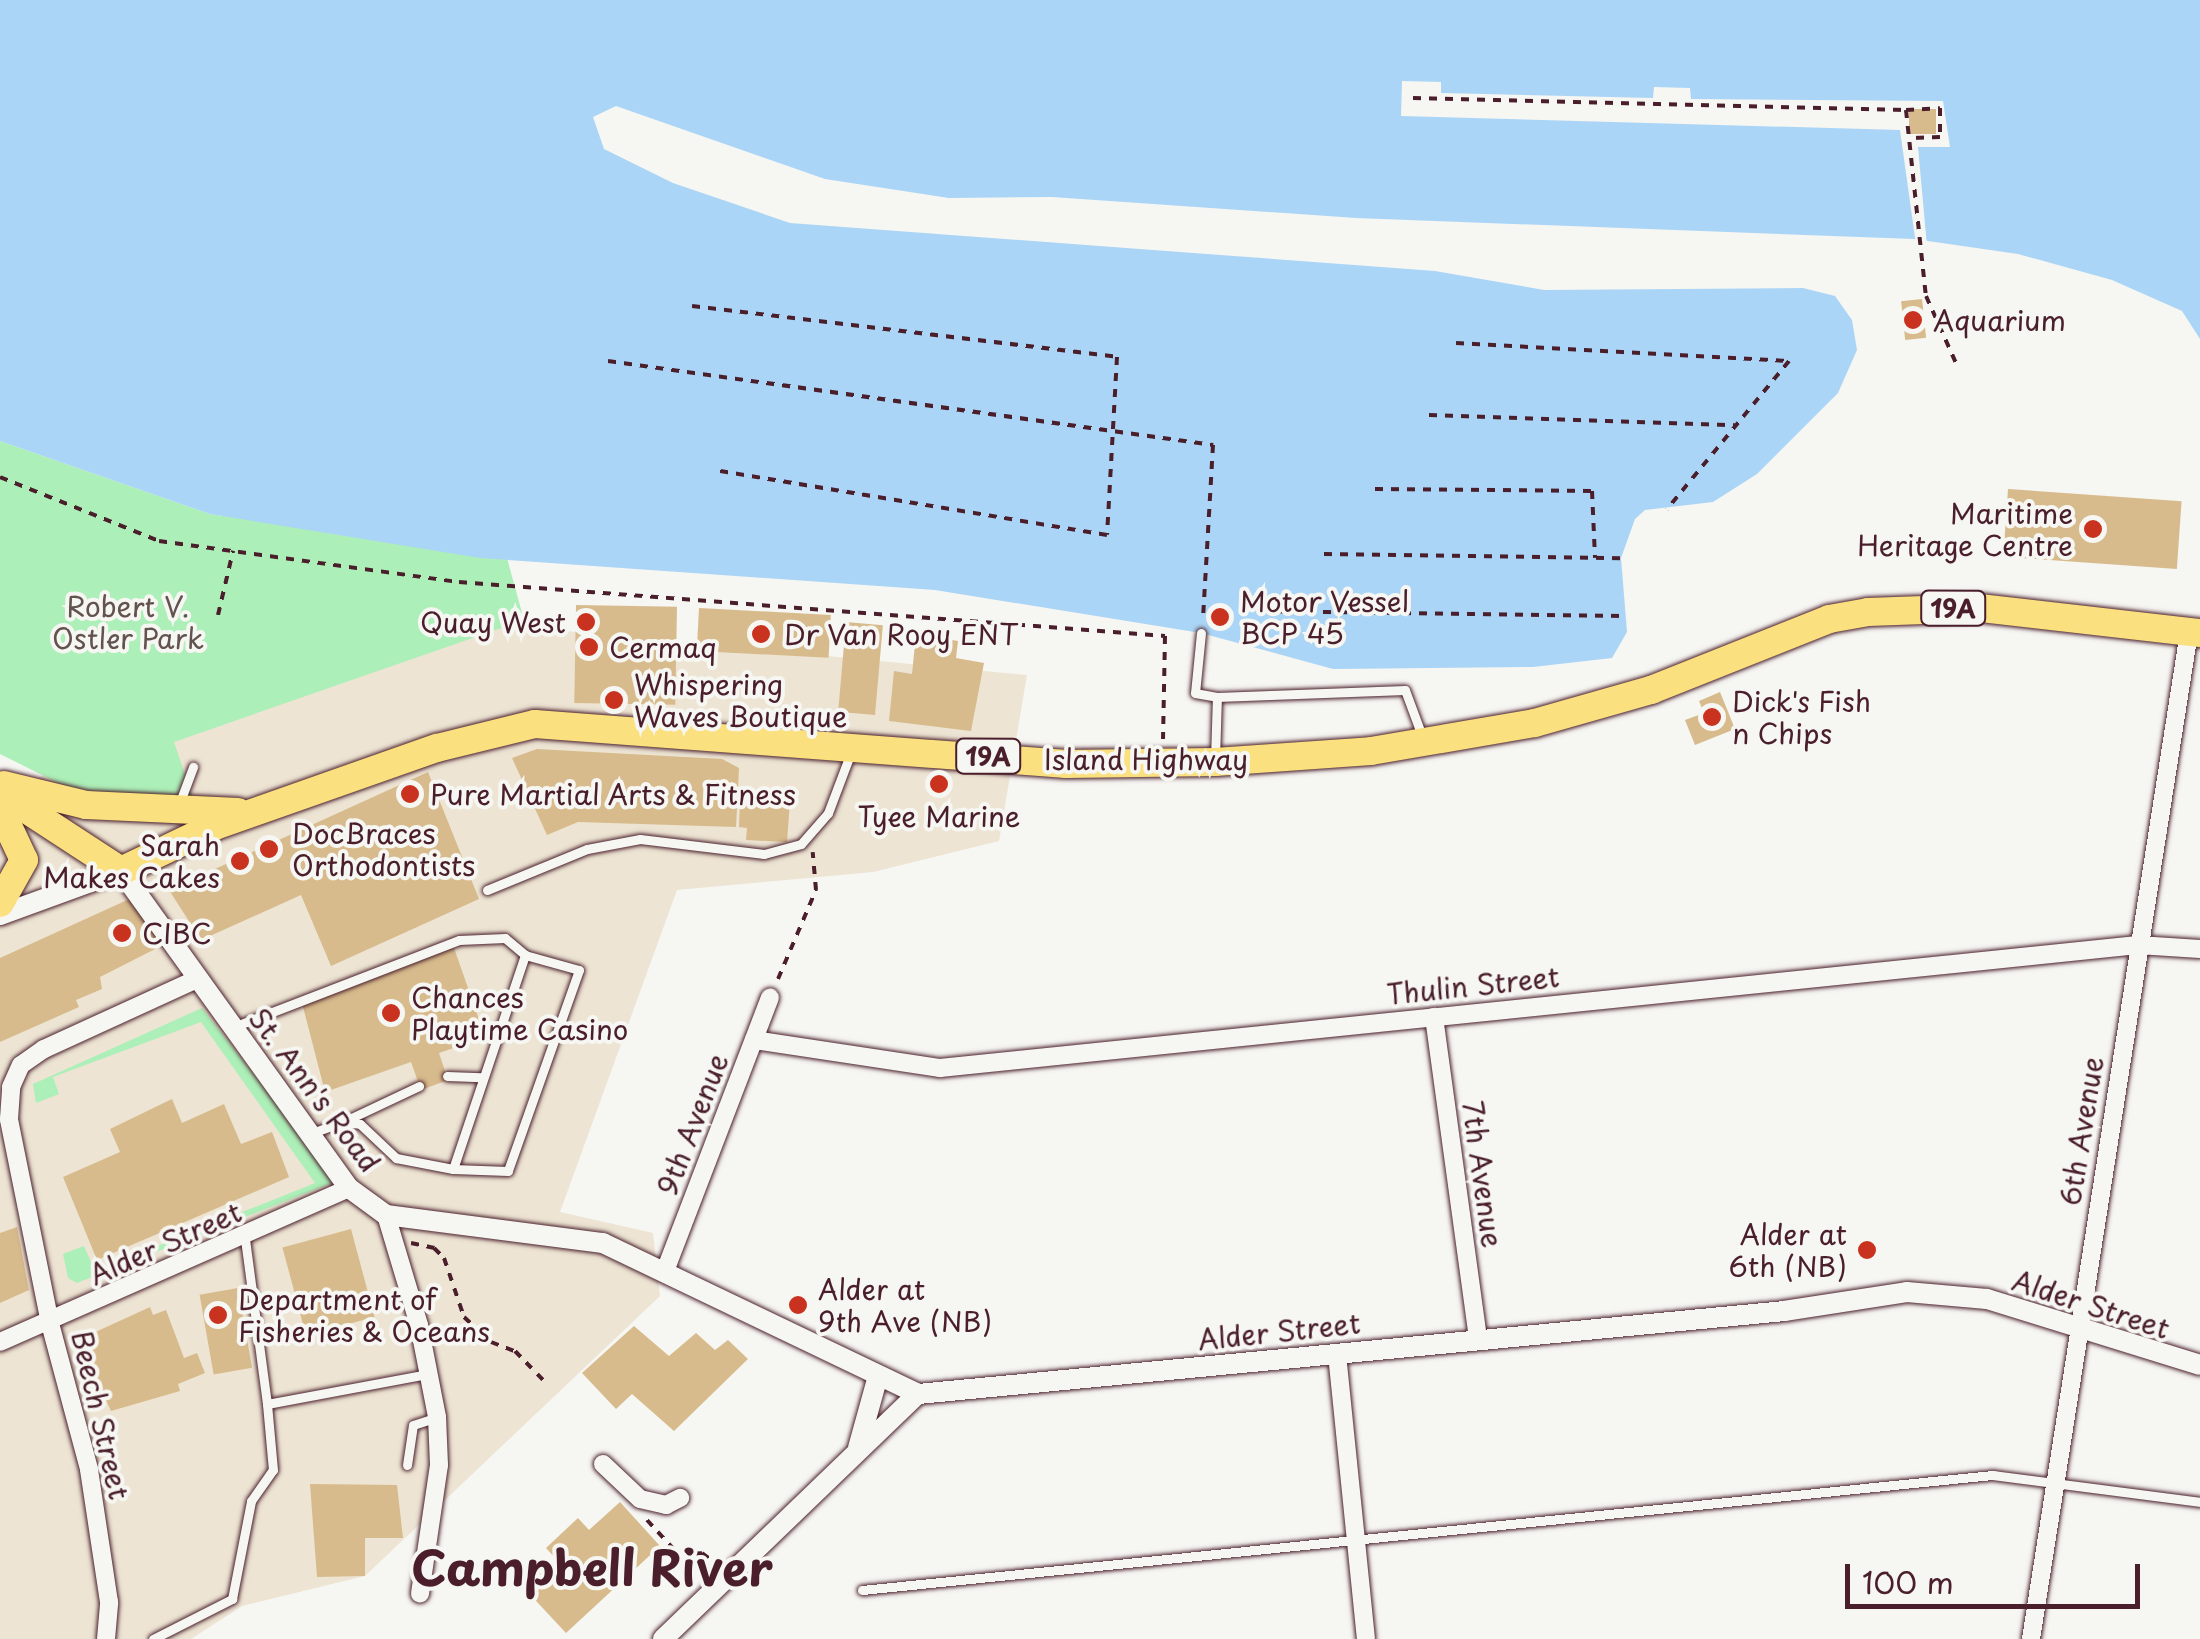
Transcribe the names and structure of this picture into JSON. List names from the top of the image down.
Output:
{
  "streets": {
    "main road": ["19A", "Island Highway"],
    "street": [
      "Thulin Street",
      "St. Ann's Road",
      "9th Avenue",
      "6th Avenue",
      "7th Avenue",
      "Alder Street",
      "Beech Street"
    ]
  },
  "crossings": [
    ["Island Highway", "St. Ann's Road"],
    ["Island Highway", "6th Avenue"],
    ["Thulin Street", "9th Avenue"],
    ["Thulin Street", "6th Avenue"],
    ["Thulin Street", "7th Avenue"],
    ["St. Ann's Road", "Alder Street"],
    ["St. Ann's Road", "Beech Street"],
    ["9th Avenue", "Alder Street"],
    ["6th Avenue", "Alder Street"],
    ["7th Avenue", "Alder Street"],
    ["Alder Street", "Beech Street"]
  ],
  "districts": ["Campbell River"],
  "parks": ["Robert V. Ostler Park"],
  "places": [
    "Aquarium",
    "Maritime Heritage Centre",
    "Motor Vessel BCP 45",
    "Quay West",
    "Dr Van Rooy ENT",
    "Cermaq",
    "Whispering Waves Boutique",
    "Dick's Fish n Chips",
    "Tyee Marine",
    "Pure Martial Arts & Fitness",
    "DocBraces Orthodontists",
    "Sarah Makes Cakes",
    "CIBC",
    "Chances Playtime Casino",
    "Alder at 6th (NB)",
    "Alder at 9th Ave (NB)",
    "Department of Fisheries & Oceans"
  ],
  "scale_bar": "100 m"
}
